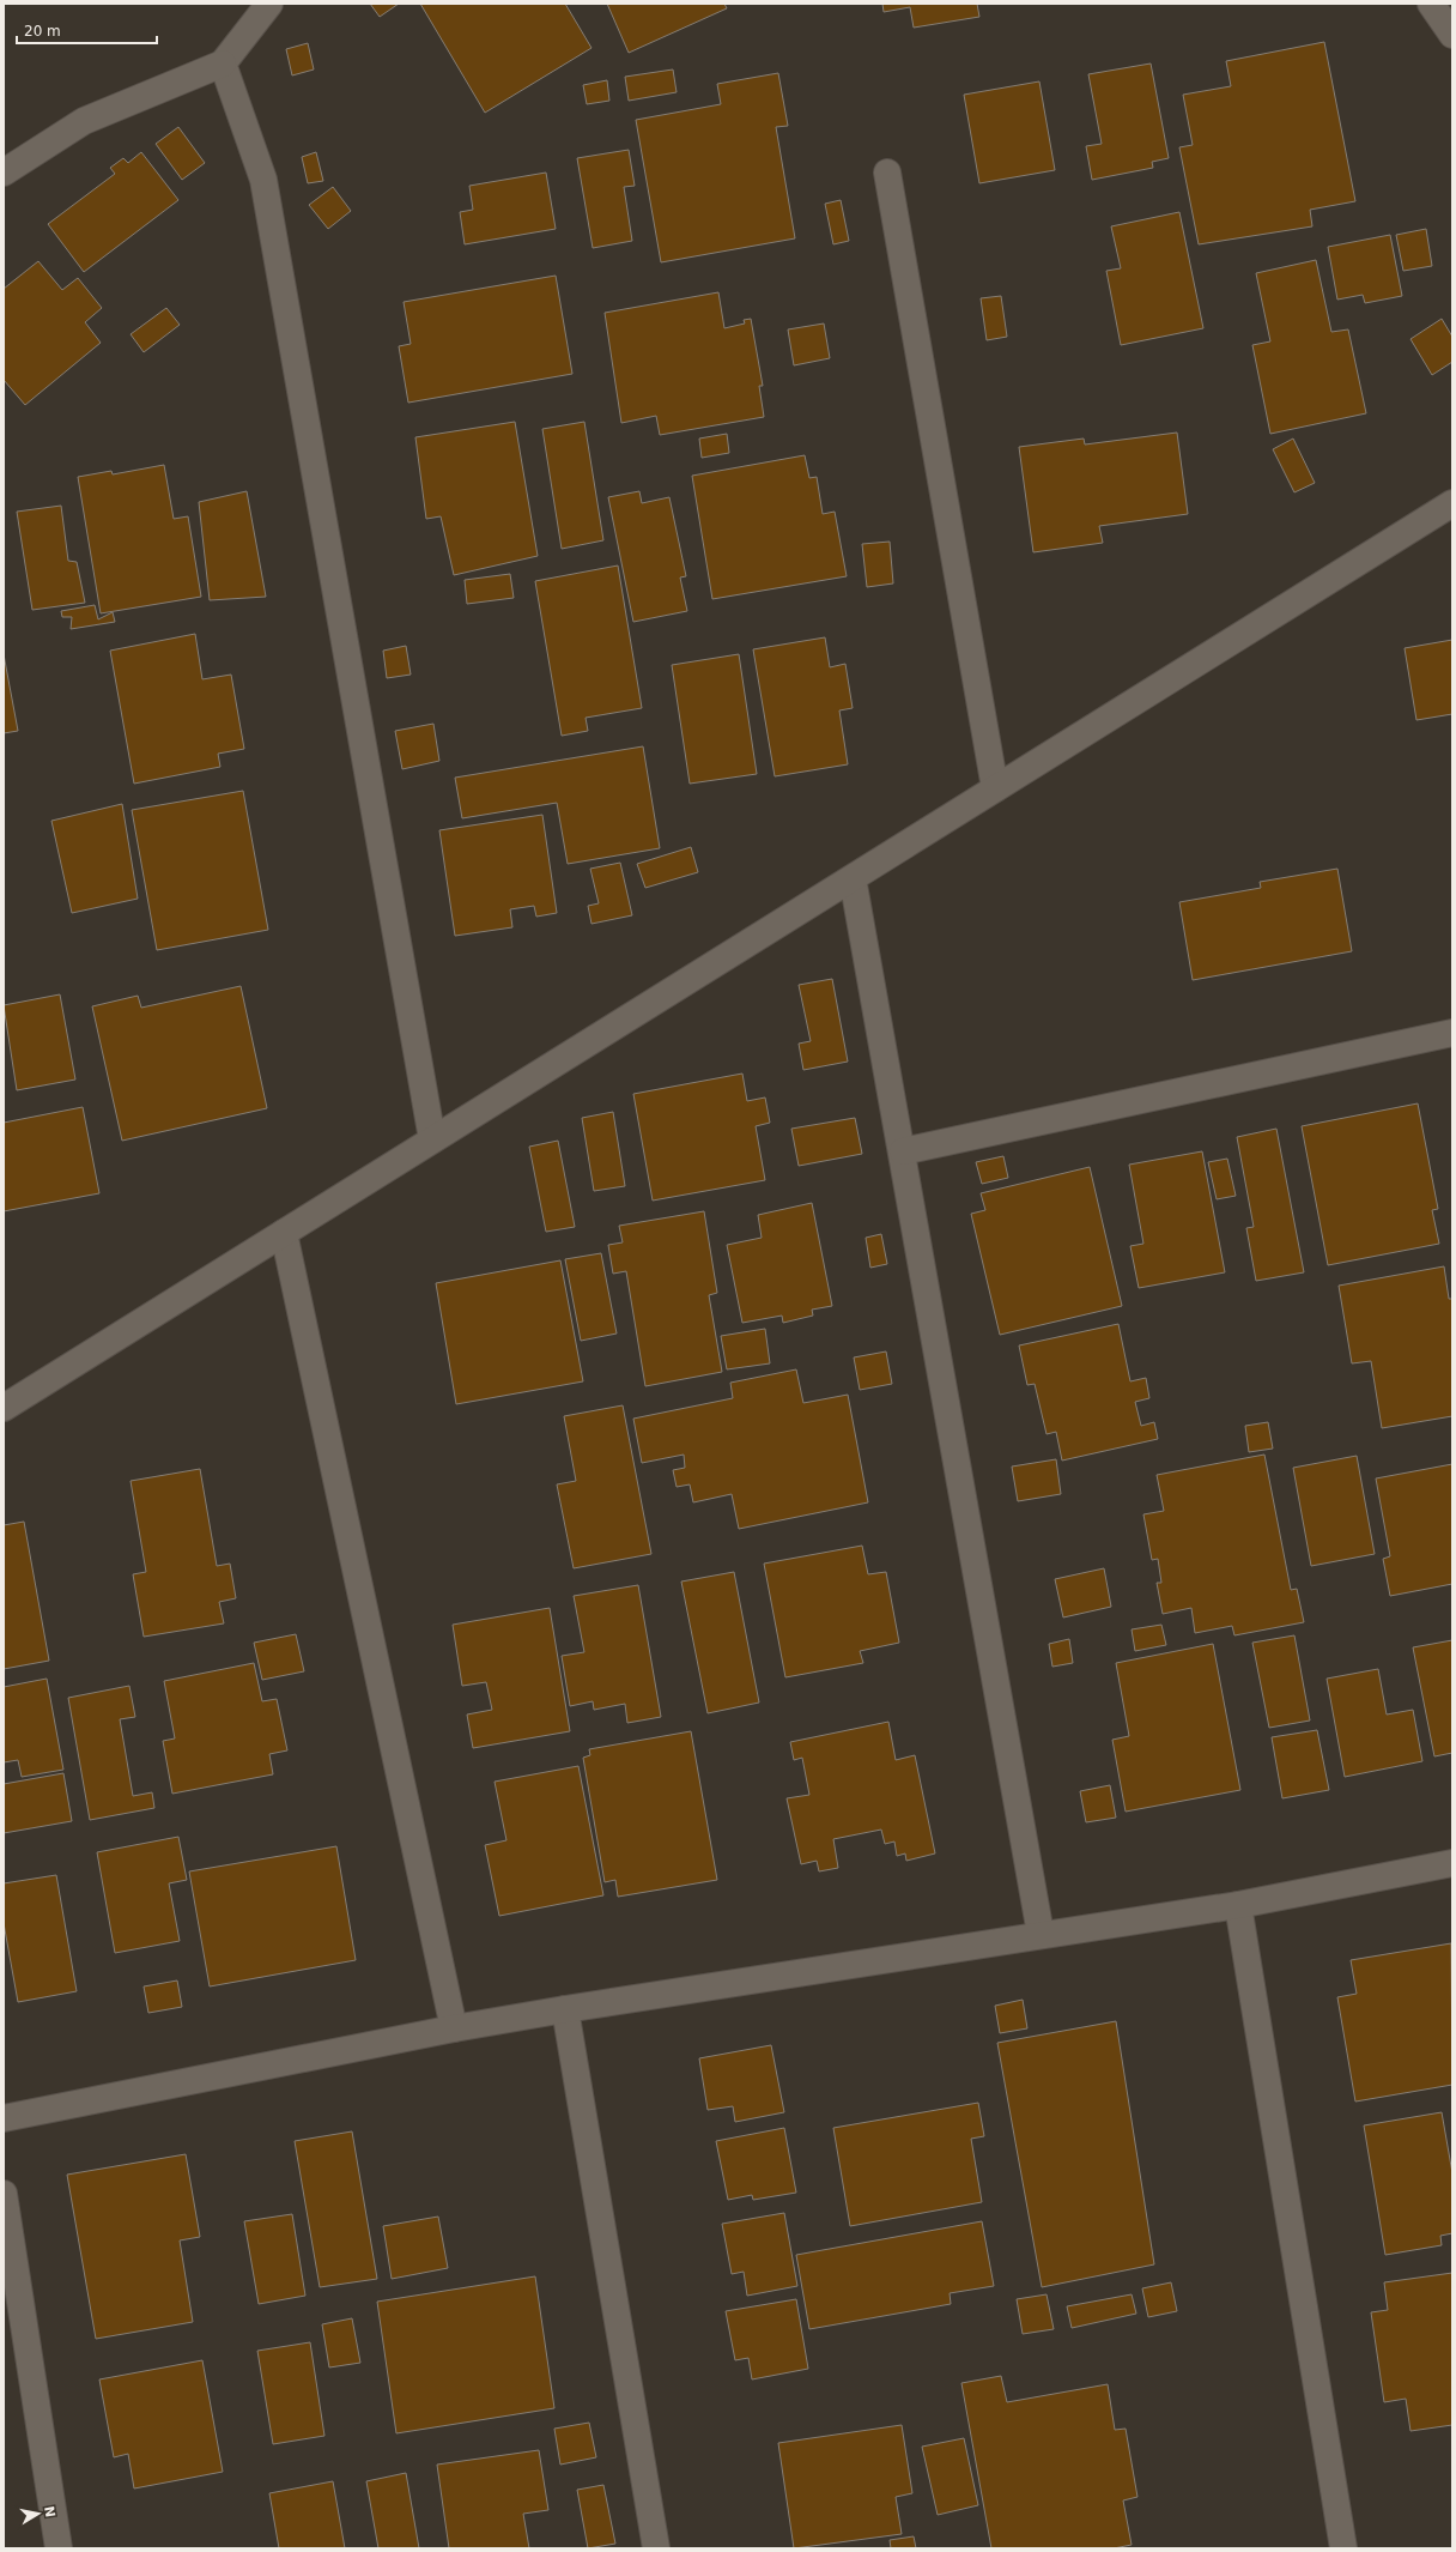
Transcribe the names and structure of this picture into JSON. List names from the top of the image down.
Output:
{
  "scale_bar": "20 m",
  "north": "right"
}
